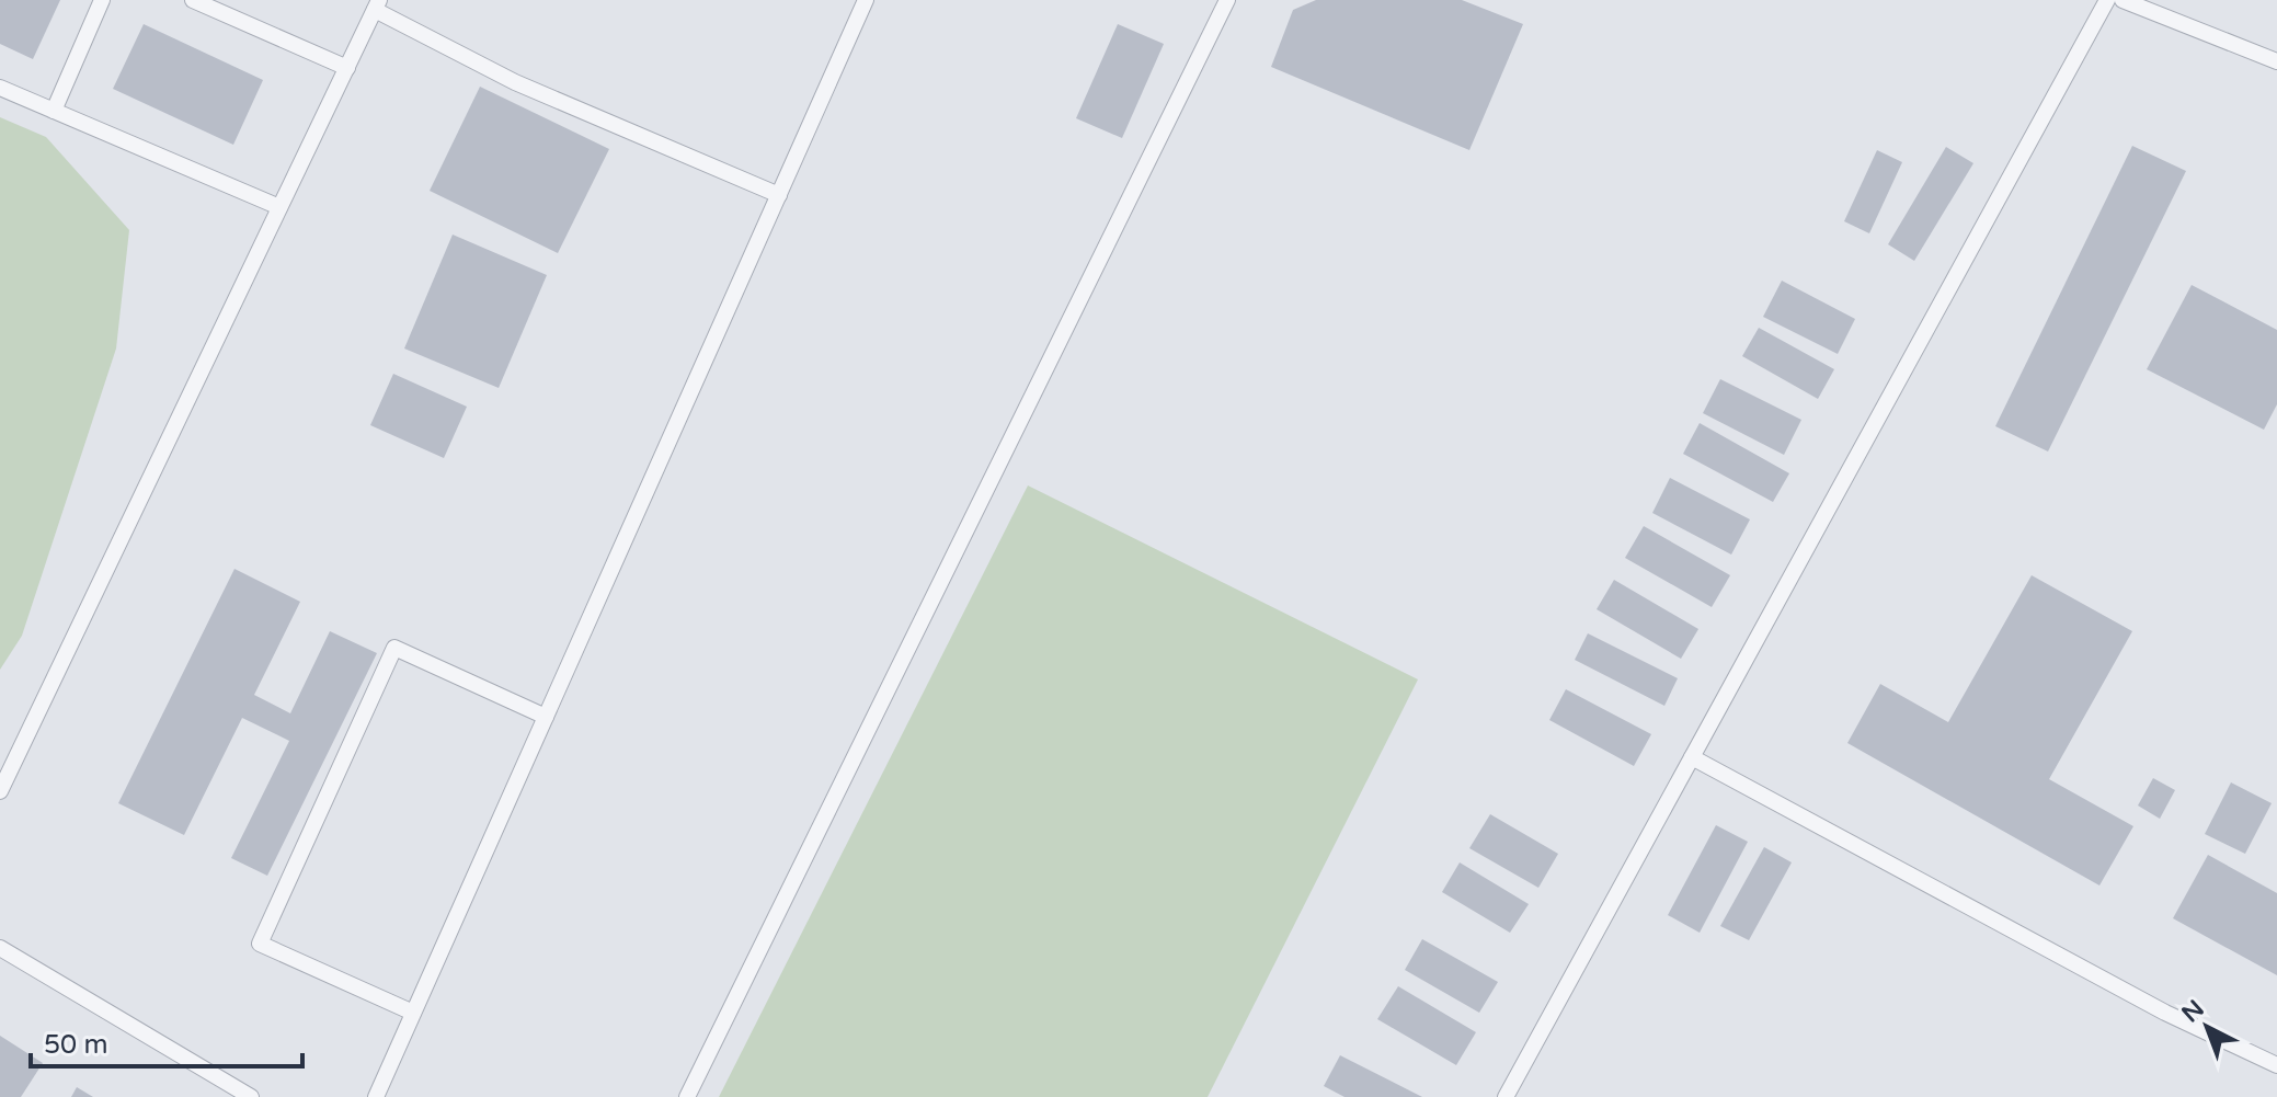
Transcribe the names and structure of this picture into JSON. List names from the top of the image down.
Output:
{
  "scale_bar": "50 m",
  "north": "top left"
}
